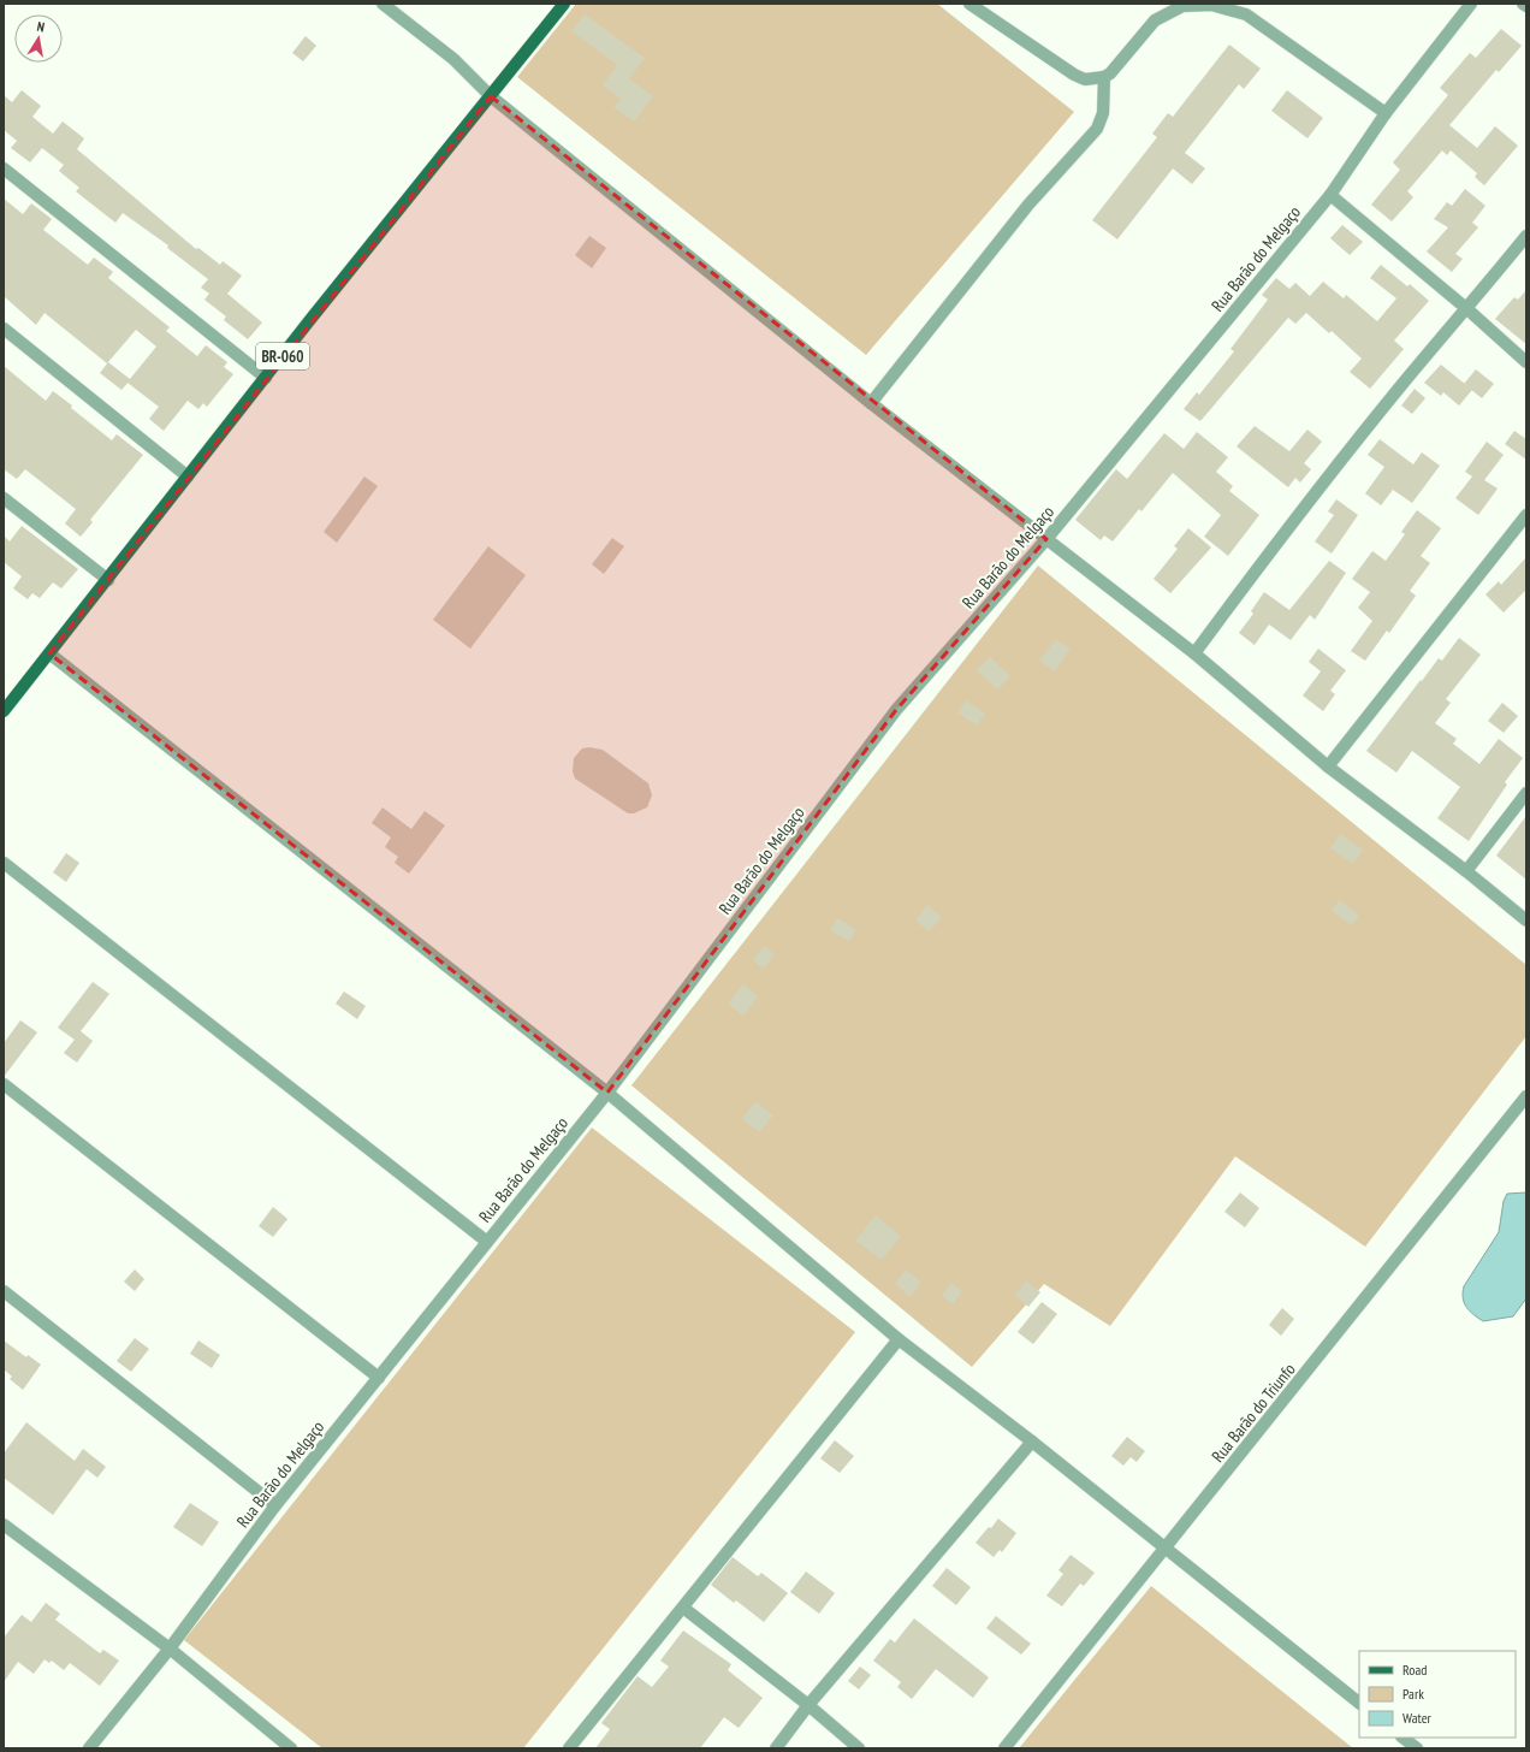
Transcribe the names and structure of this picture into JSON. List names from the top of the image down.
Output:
{
  "streets": {
    "main road": ["BR-060"],
    "street": ["Rua Barão do Melgaço", "Rua Barão do Triunfo"]
  },
  "legend": ["Road", "Park", "Water"],
  "north": "top"
}
